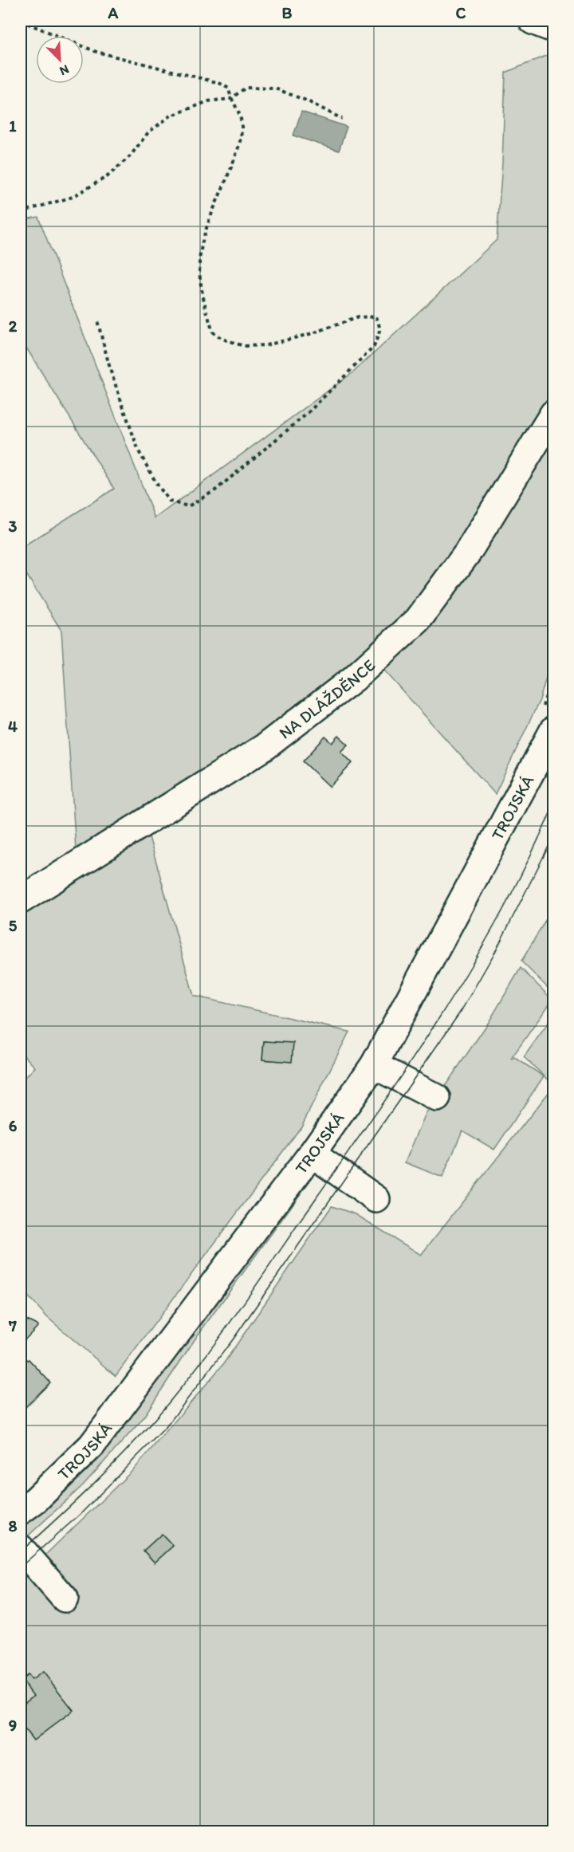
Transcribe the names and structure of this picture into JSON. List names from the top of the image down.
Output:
{
  "streets": {
    "street": ["NA DLÁŽDĚNCE", "TROJSKÁ"]
  },
  "north": "bottom right",
  "grid": {
    "columns": ["A", "B", "C"],
    "rows": [
      "1",
      "2",
      "3",
      "4",
      "5",
      "6",
      "7",
      "8",
      "9"
    ]
  }
}
